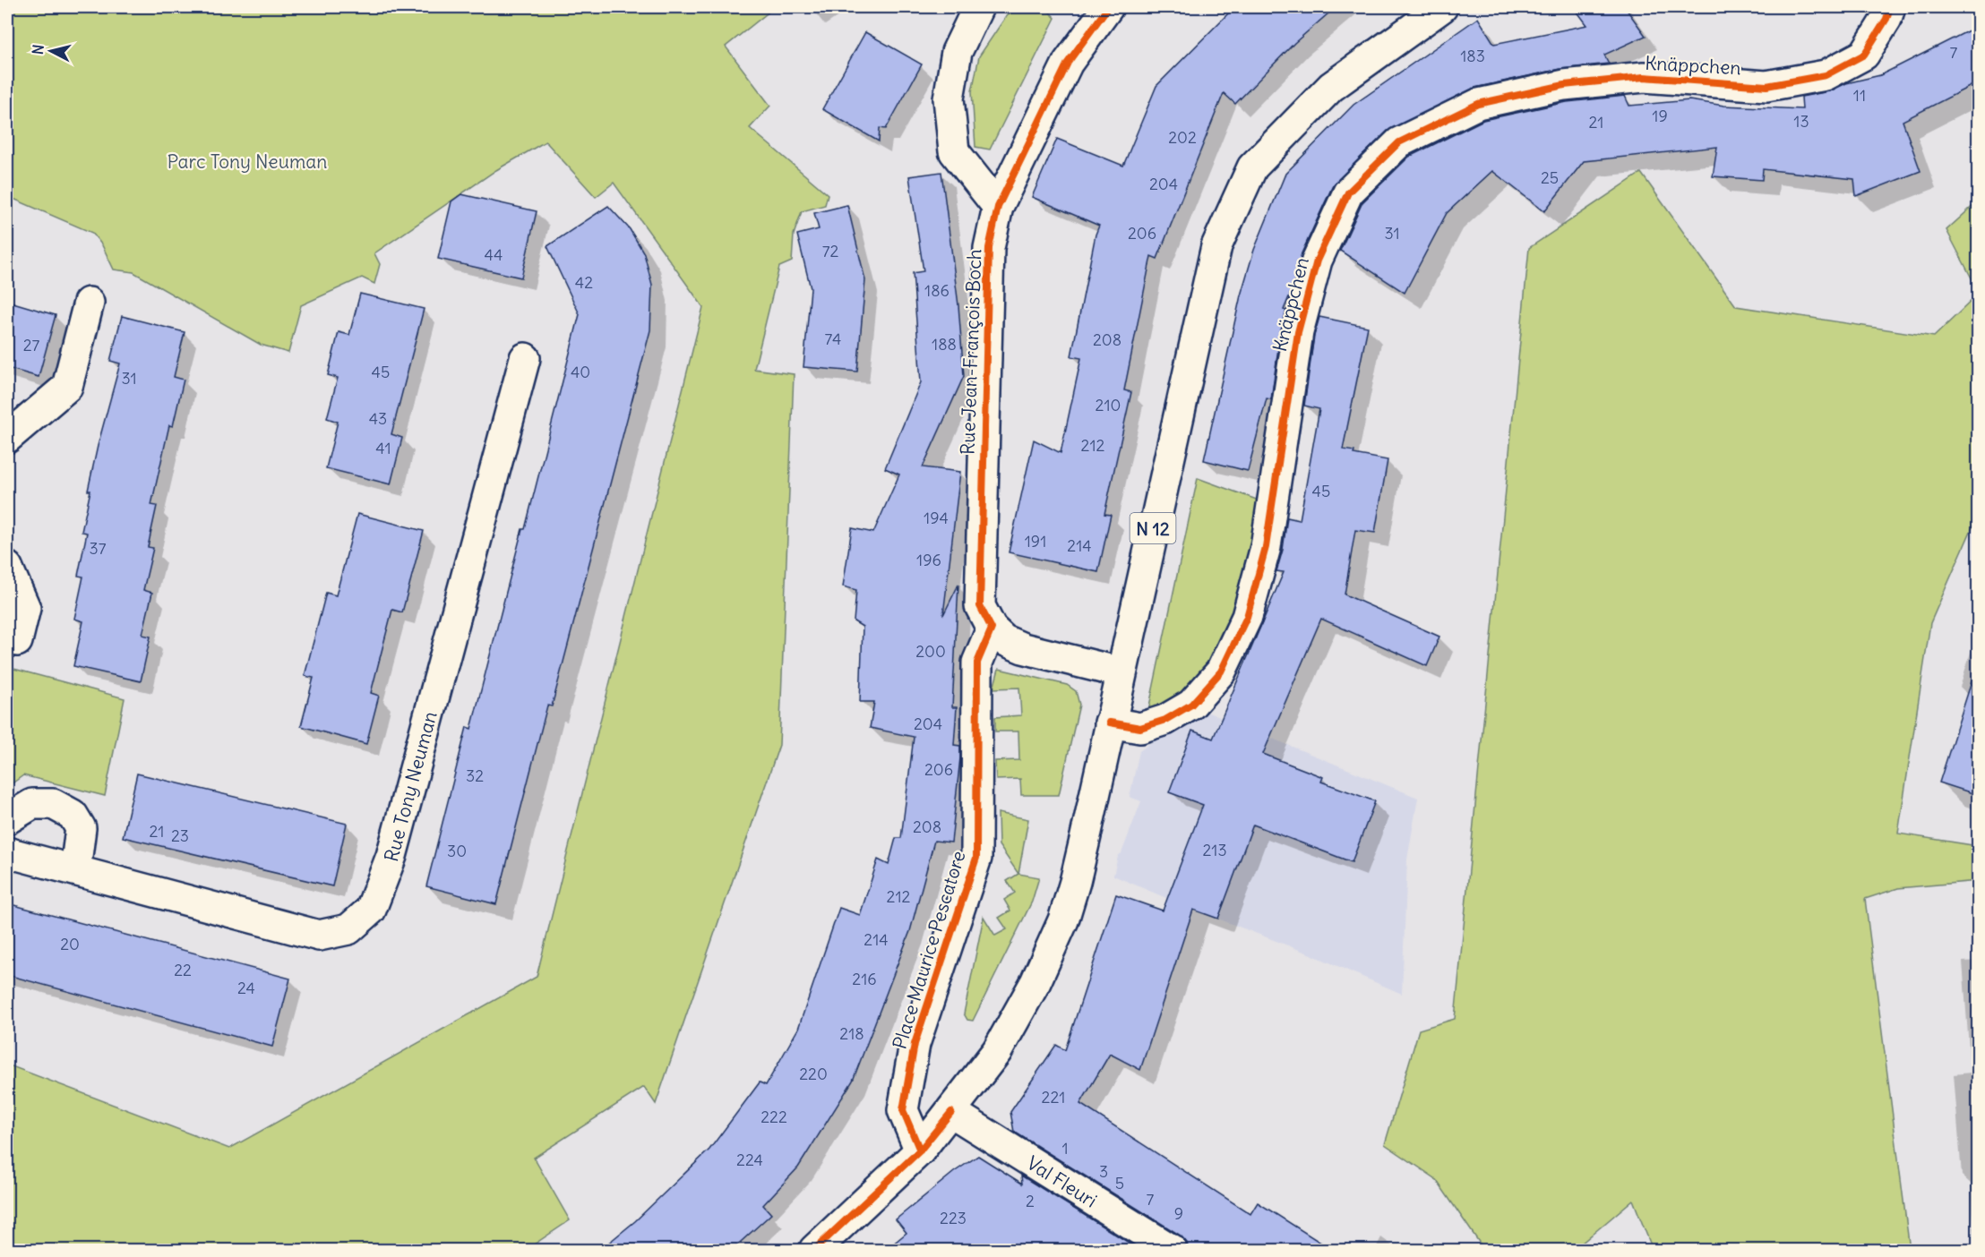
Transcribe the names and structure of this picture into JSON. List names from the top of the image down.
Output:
{
  "streets": {
    "street": [
      "Knäppchen",
      "Rue Jean-François Boch",
      "N 12",
      "Rue Tony Neuman",
      "Place Maurice Pescatore",
      "Val Fleuri"
    ]
  },
  "crossings": [
    ["Knäppchen", "N 12"],
    ["Rue Jean-François Boch", "N 12"],
    ["Rue Jean-François Boch", "Place Maurice Pescatore"],
    ["N 12", "Place Maurice Pescatore"],
    ["N 12", "Val Fleuri"]
  ],
  "parks": ["Parc Tony Neuman"],
  "house_numbers": [
    "7",
    "183",
    "11",
    "19",
    "13",
    "21",
    "202",
    "25",
    "204",
    "206",
    "31",
    "72",
    "44",
    "42",
    "186",
    "74",
    "208",
    "188",
    "27",
    "45",
    "40",
    "31",
    "210",
    "43",
    "212",
    "41",
    "45",
    "194",
    "191",
    "214",
    "37",
    "196",
    "200",
    "204",
    "206",
    "32",
    "208",
    "21",
    "23",
    "213",
    "30",
    "212",
    "214",
    "20",
    "22",
    "216",
    "24",
    "218",
    "220",
    "221",
    "222",
    "1",
    "224",
    "3",
    "5",
    "7",
    "2",
    "9",
    "223"
  ],
  "north": "left"
}
